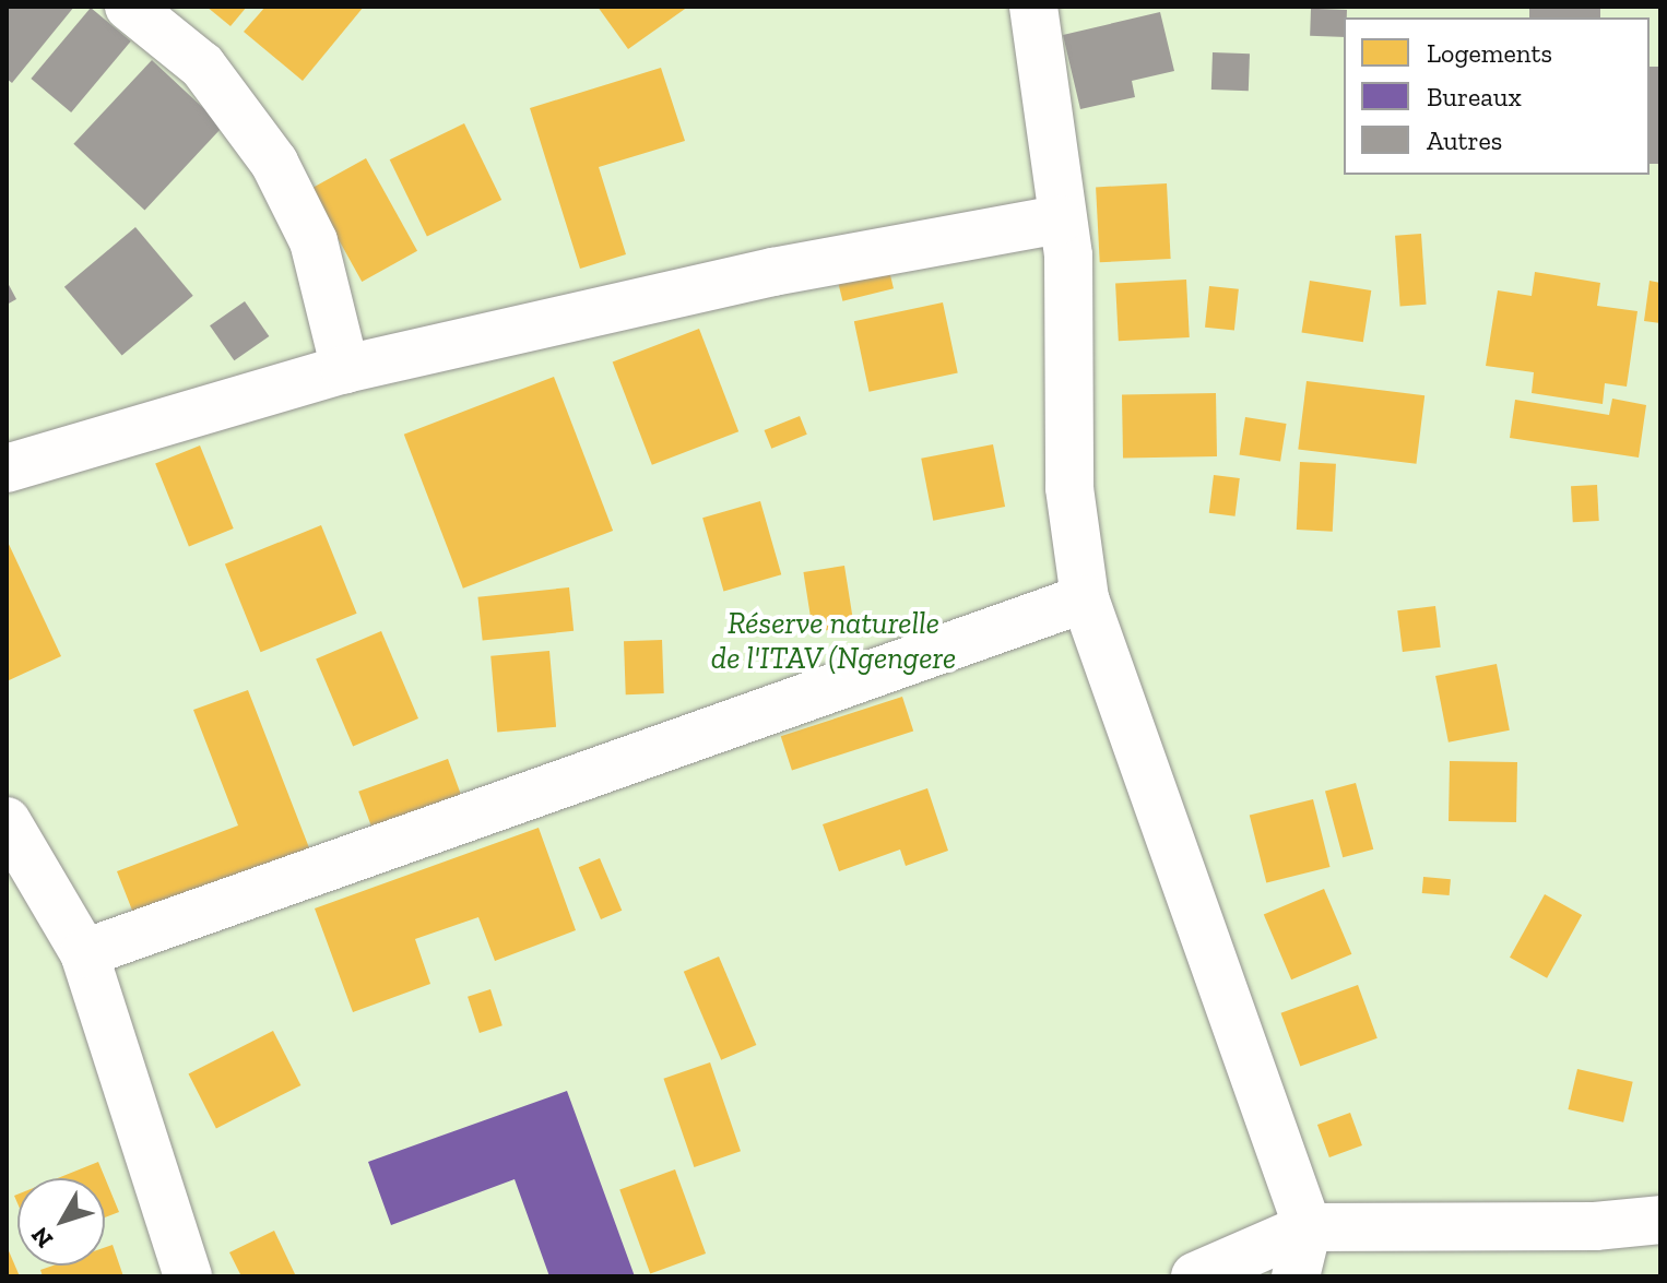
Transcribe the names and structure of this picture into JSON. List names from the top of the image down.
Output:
{
  "parks": ["Réserve naturelle de l'ITAV (Ngengere"],
  "legend": ["Logements", "Bureaux", "Autres"],
  "north": "bottom left"
}
